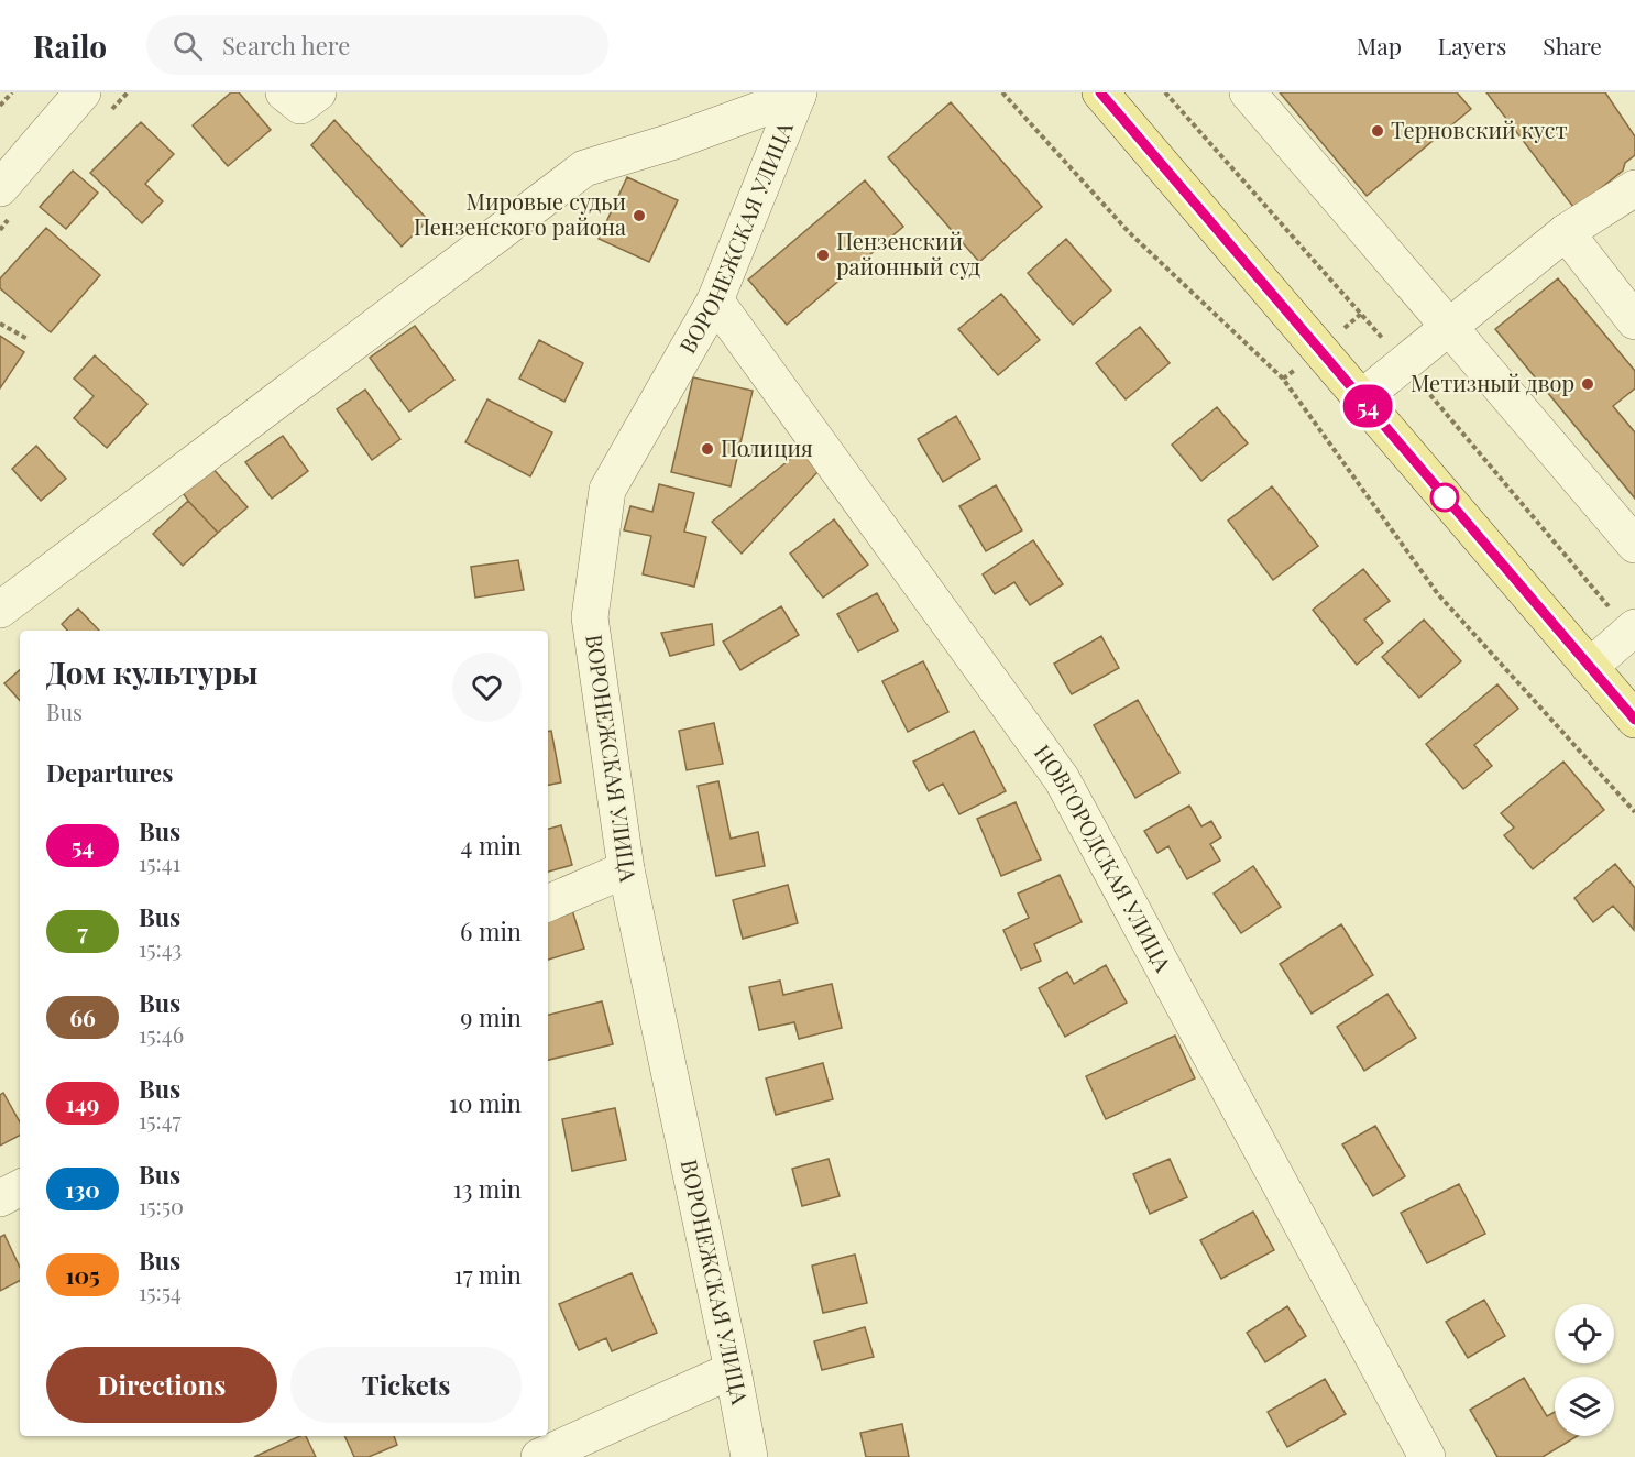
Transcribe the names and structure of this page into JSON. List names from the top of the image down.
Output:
{
  "streets": {
    "street": ["ВОРОНЕЖСКАЯ УЛИЦА", "НОВГОРОДСКАЯ УЛИЦА"]
  },
  "crossings": [
    ["ВОРОНЕЖСКАЯ УЛИЦА", "НОВГОРОДСКАЯ УЛИЦА"]
  ],
  "places": [
    "Терновский куст",
    "Мировые судьи Пензенского района",
    "Пензенский районный суд",
    "Метизный двор",
    "Полиция"
  ],
  "lines": ["bus line 54"],
  "page": {
    "header": "Railo",
    "search": "Search here",
    "nav": ["Map", "Layers", "Share"],
    "on_map": "54",
    "heading": [
      ["Дом культуры", "Bus"],
      "Departures"
    ],
    "list": [
      {
        "mark": "54",
        "name": "Bus",
        "note": "15:41",
        "value": "4 min"
      },
      {
        "mark": "7",
        "name": "Bus",
        "note": "15:43",
        "value": "6 min"
      },
      {
        "mark": "66",
        "name": "Bus",
        "note": "15:46",
        "value": "9 min"
      },
      {
        "mark": "149",
        "name": "Bus",
        "note": "15:47",
        "value": "10 min"
      },
      {
        "mark": "130",
        "name": "Bus",
        "note": "15:50",
        "value": "13 min"
      },
      {
        "mark": "105",
        "name": "Bus",
        "note": "15:54",
        "value": "17 min"
      }
    ],
    "buttons": ["Directions", "Tickets"]
  }
}
